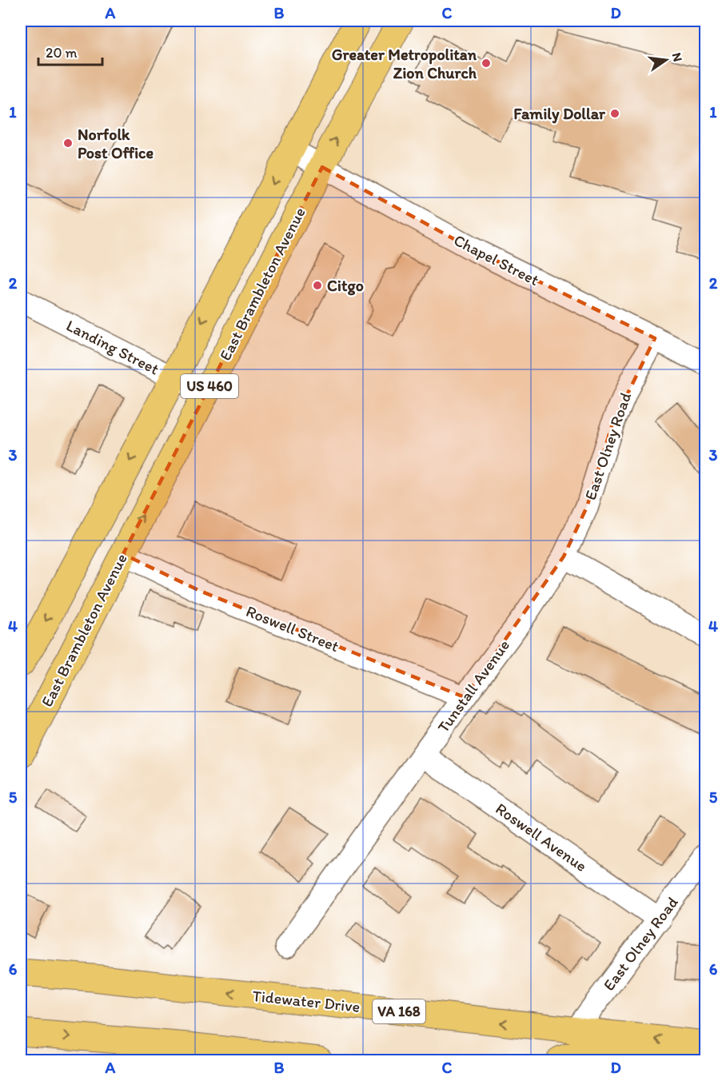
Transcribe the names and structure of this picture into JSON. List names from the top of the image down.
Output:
{
  "streets": {
    "main road": [
      "East Brambleton Avenue",
      "US 460",
      "Tidewater Drive",
      "VA 168"
    ],
    "street": [
      "Chapel Street",
      "Landing Street",
      "East Olney Road",
      "Roswell Street",
      "Tunstall Avenue",
      "Roswell Avenue"
    ]
  },
  "crossings": [
    ["Chapel Street", "East Brambleton Avenue"],
    ["Chapel Street", "US 460"],
    ["Chapel Street", "East Olney Road"],
    ["East Brambleton Avenue", "Landing Street"],
    ["East Brambleton Avenue", "Roswell Street"],
    ["Landing Street", "US 460"],
    ["East Olney Road", "Tunstall Avenue"],
    ["East Olney Road", "Roswell Avenue"],
    ["East Olney Road", "Tidewater Drive"],
    ["Roswell Street", "Tunstall Avenue"],
    ["Tunstall Avenue", "Roswell Avenue"]
  ],
  "places": [
    "Greater Metropolitan Zion Church",
    "Family Dollar",
    "Norfolk Post Office",
    "Citgo"
  ],
  "scale_bar": "20 m",
  "north": "right",
  "grid": {
    "columns": [
      "A",
      "B",
      "C",
      "D"
    ],
    "rows": [
      "1",
      "2",
      "3",
      "4",
      "5",
      "6"
    ]
  }
}
